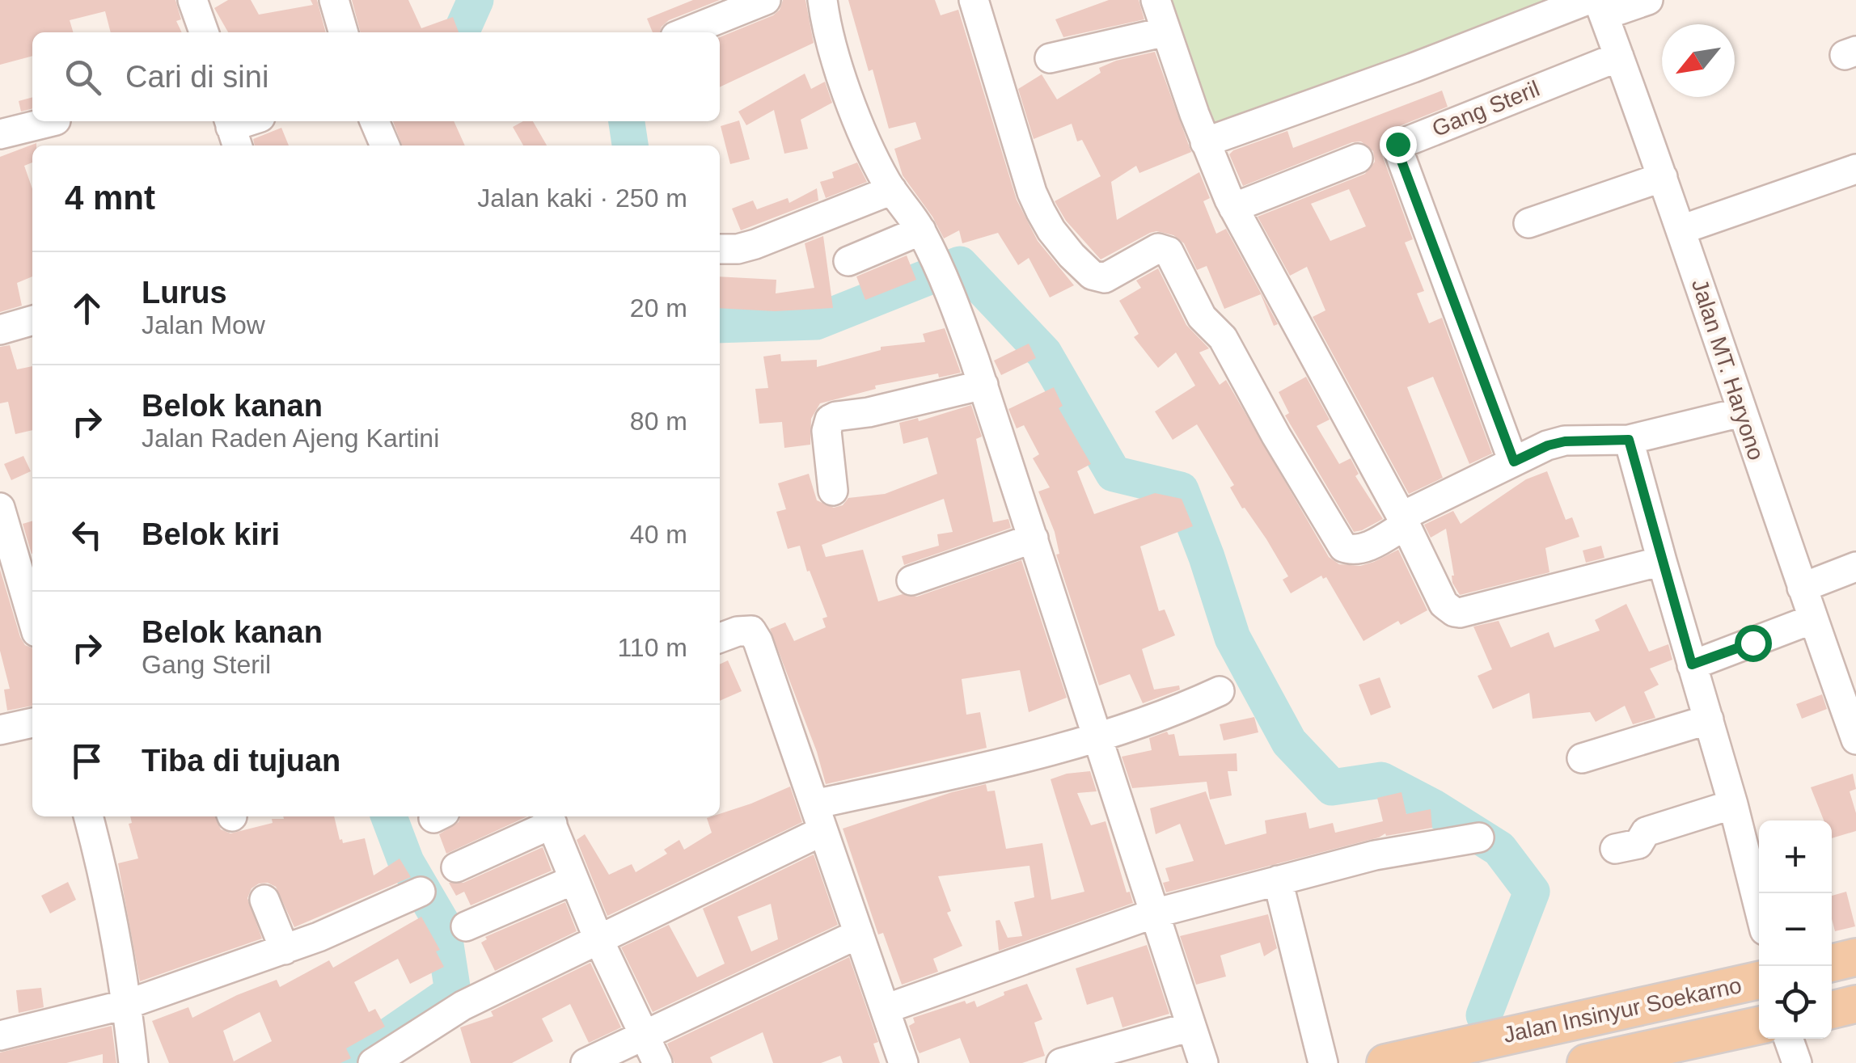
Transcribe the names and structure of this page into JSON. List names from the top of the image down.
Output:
{
  "streets": {
    "main road": ["Jalan Insinyur Soekarno"],
    "street": ["Gang Steril", "Jalan MT. Haryono"]
  },
  "crossings": [
    ["Gang Steril", "Jalan MT. Haryono"]
  ],
  "north": "bottom left",
  "page": {
    "search": "Cari di sini",
    "heading": ["4 mnt", "Jalan kaki · 250 m"],
    "list": [
      ["Lurus", "Jalan Mow", "20 m"],
      ["Belok kanan", "Jalan Raden Ajeng Kartini", "80 m"],
      ["Belok kiri", "40 m"],
      ["Belok kanan", "Gang Steril", "110 m"],
      "Tiba di tujuan"
    ],
    "map_buttons": ["+", "−"]
  }
}
